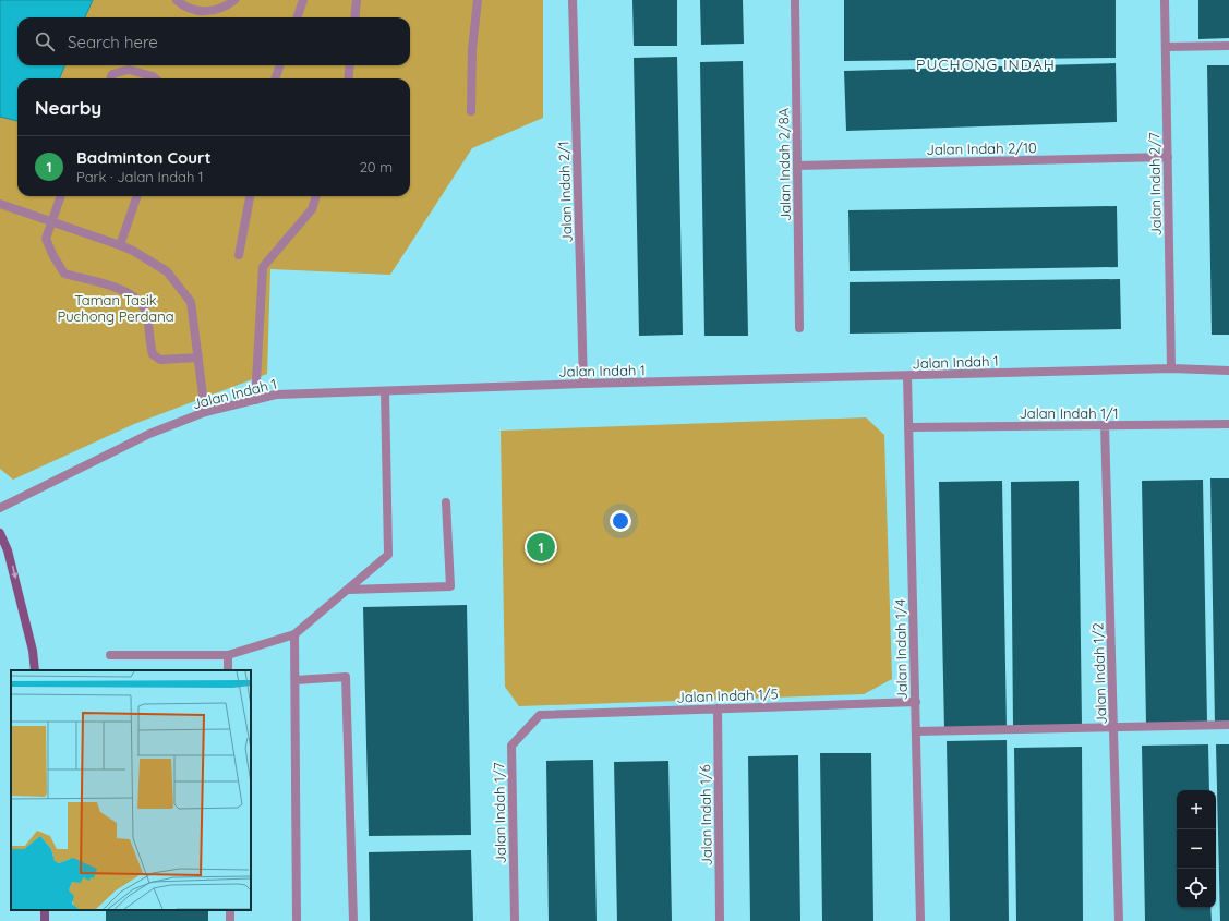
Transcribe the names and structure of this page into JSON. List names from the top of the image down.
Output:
{
  "streets": {
    "street": [
      "Jalan Indah 2/10",
      "Jalan Indah 2/8A",
      "Jalan Indah 2/7",
      "Jalan Indah 2/1",
      "Jalan Indah 1",
      "Jalan Indah 1/1",
      "Jalan Indah 1/4",
      "Jalan Indah 1/2",
      "Jalan Indah 1/5",
      "Jalan Indah 1/7",
      "Jalan Indah 1/6"
    ]
  },
  "crossings": [
    ["Jalan Indah 2/10", "Jalan Indah 2/8A"],
    ["Jalan Indah 2/10", "Jalan Indah 2/7"],
    ["Jalan Indah 2/7", "Jalan Indah 1"],
    ["Jalan Indah 2/1", "Jalan Indah 1"],
    ["Jalan Indah 1", "Jalan Indah 1/4"],
    ["Jalan Indah 1/1", "Jalan Indah 1/4"],
    ["Jalan Indah 1/1", "Jalan Indah 1/2"],
    ["Jalan Indah 1/4", "Jalan Indah 1/5"],
    ["Jalan Indah 1/5", "Jalan Indah 1/7"],
    ["Jalan Indah 1/5", "Jalan Indah 1/6"]
  ],
  "districts": ["PUCHONG INDAH"],
  "parks": ["Taman Tasik Puchong Perdana"],
  "page": {
    "search": "Search here",
    "heading": "Nearby",
    "list": [
      {
        "mark": "1",
        "name": "Badminton Court",
        "note": "Park · Jalan Indah 1",
        "value": "20 m"
      }
    ],
    "pins": "1",
    "map_buttons": ["+", "−"]
  }
}
